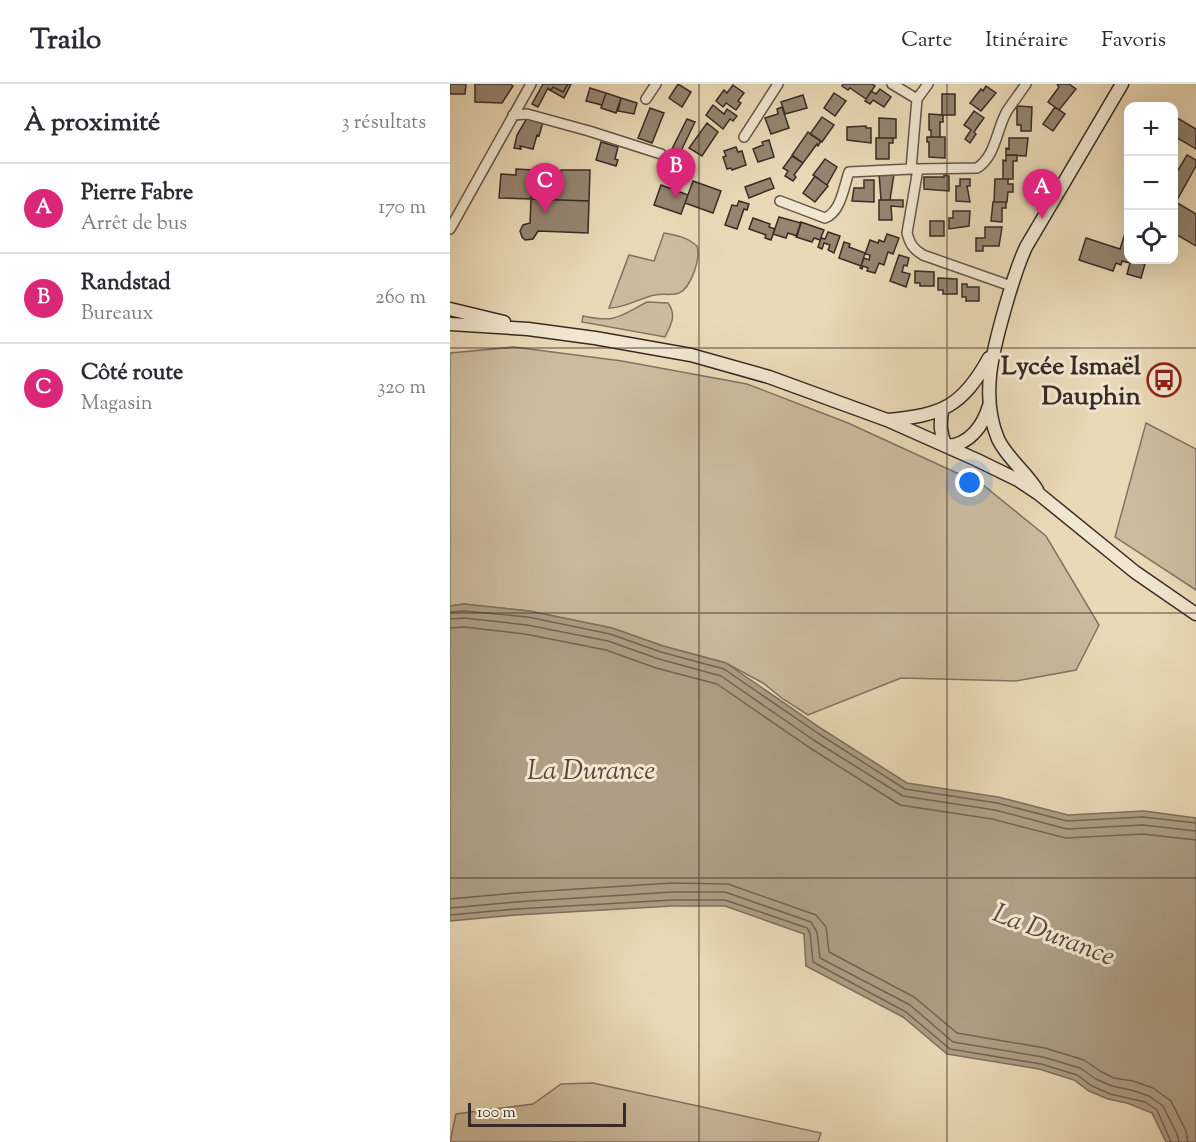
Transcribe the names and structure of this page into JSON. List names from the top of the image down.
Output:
{
  "water": ["La Durance"],
  "places": {
    "bus stop": ["Lycée Ismaël Dauphin"]
  },
  "scale_bar": "100 m",
  "page": {
    "header": "Trailo",
    "nav": ["Carte", "Itinéraire", "Favoris"],
    "heading": ["À proximité", "3 résultats"],
    "map_buttons": ["+", "−"],
    "pins": ["B", "C", "A"],
    "list": [
      {
        "mark": "A",
        "name": "Pierre Fabre",
        "note": "Arrêt de bus",
        "value": "170 m"
      },
      {
        "mark": "B",
        "name": "Randstad",
        "note": "Bureaux",
        "value": "260 m"
      },
      {
        "mark": "C",
        "name": "Côté route",
        "note": "Magasin",
        "value": "320 m"
      }
    ],
    "scale": "100 m"
  }
}
